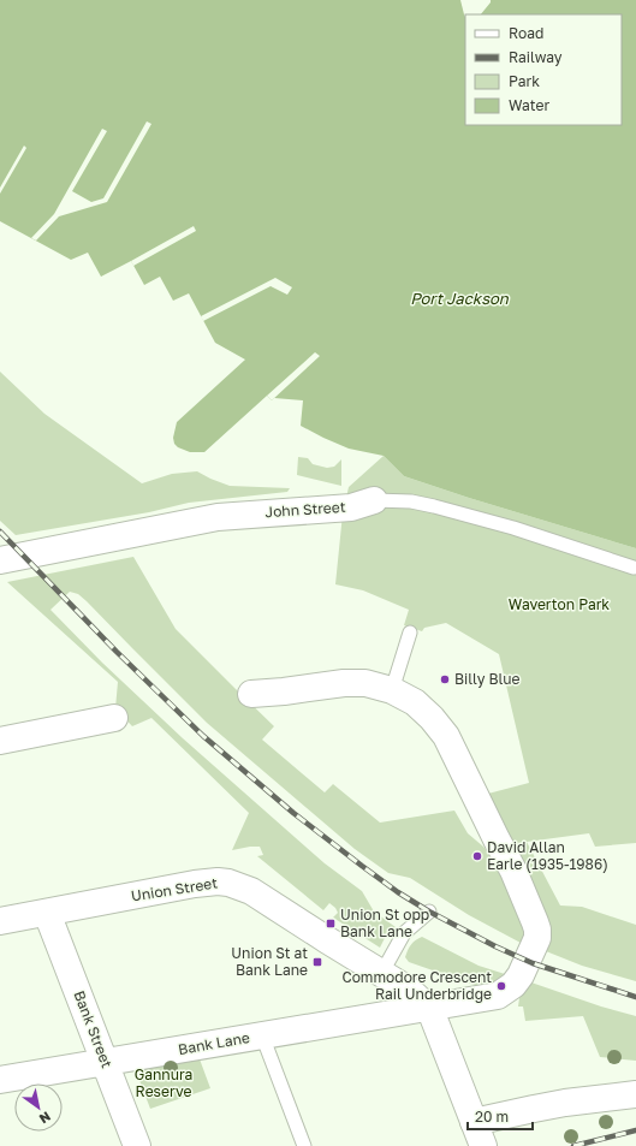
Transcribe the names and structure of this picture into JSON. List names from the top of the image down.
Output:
{
  "streets": {
    "street": [
      "John Street",
      "Union Street",
      "Bank Street",
      "Bank Lane"
    ]
  },
  "crossings": [
    ["Union Street", "Bank Street"],
    ["Union Street", "Bank Lane"],
    ["Bank Street", "Bank Lane"]
  ],
  "water": ["Port Jackson"],
  "parks": ["Waverton Park", "Gannura Reserve"],
  "places": {
    "other": ["Billy Blue", "David Allan Earle (1935-1986)", "Commodore Crescent Rail Underbridge"],
    "transit": ["Union St opp Bank Lane", "Union St at Bank Lane"]
  },
  "legend": [
    "Road",
    "Railway",
    "Park",
    "Water"
  ],
  "scale_bar": "20 m",
  "north": "bottom right"
}
